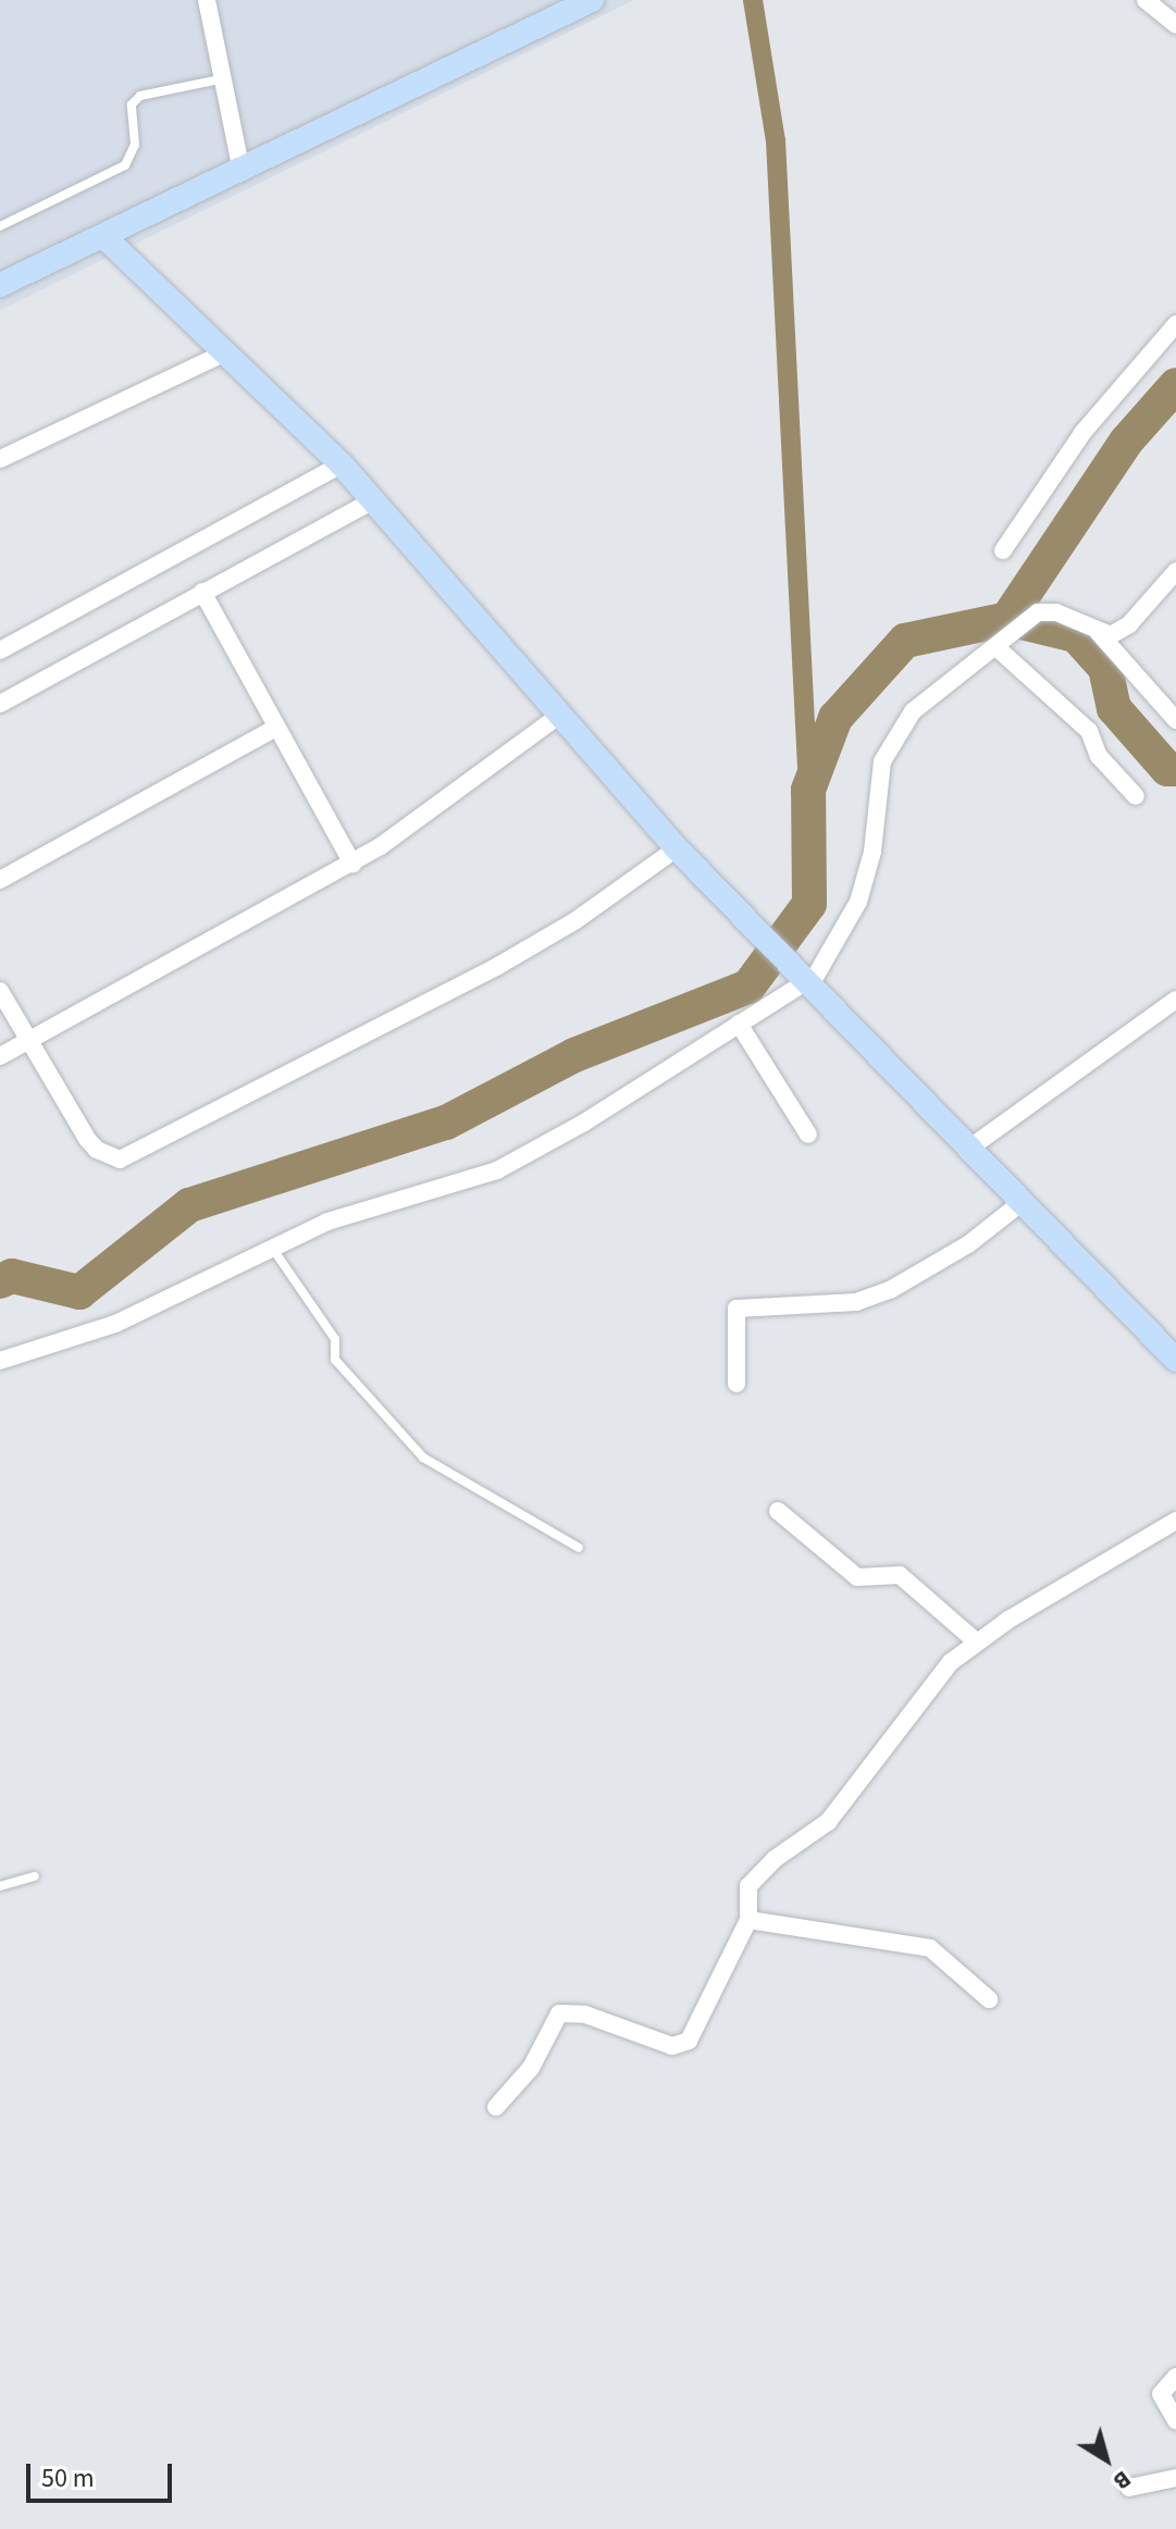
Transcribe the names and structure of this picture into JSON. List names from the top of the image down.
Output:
{
  "scale_bar": "50 m",
  "north": "bottom right"
}
